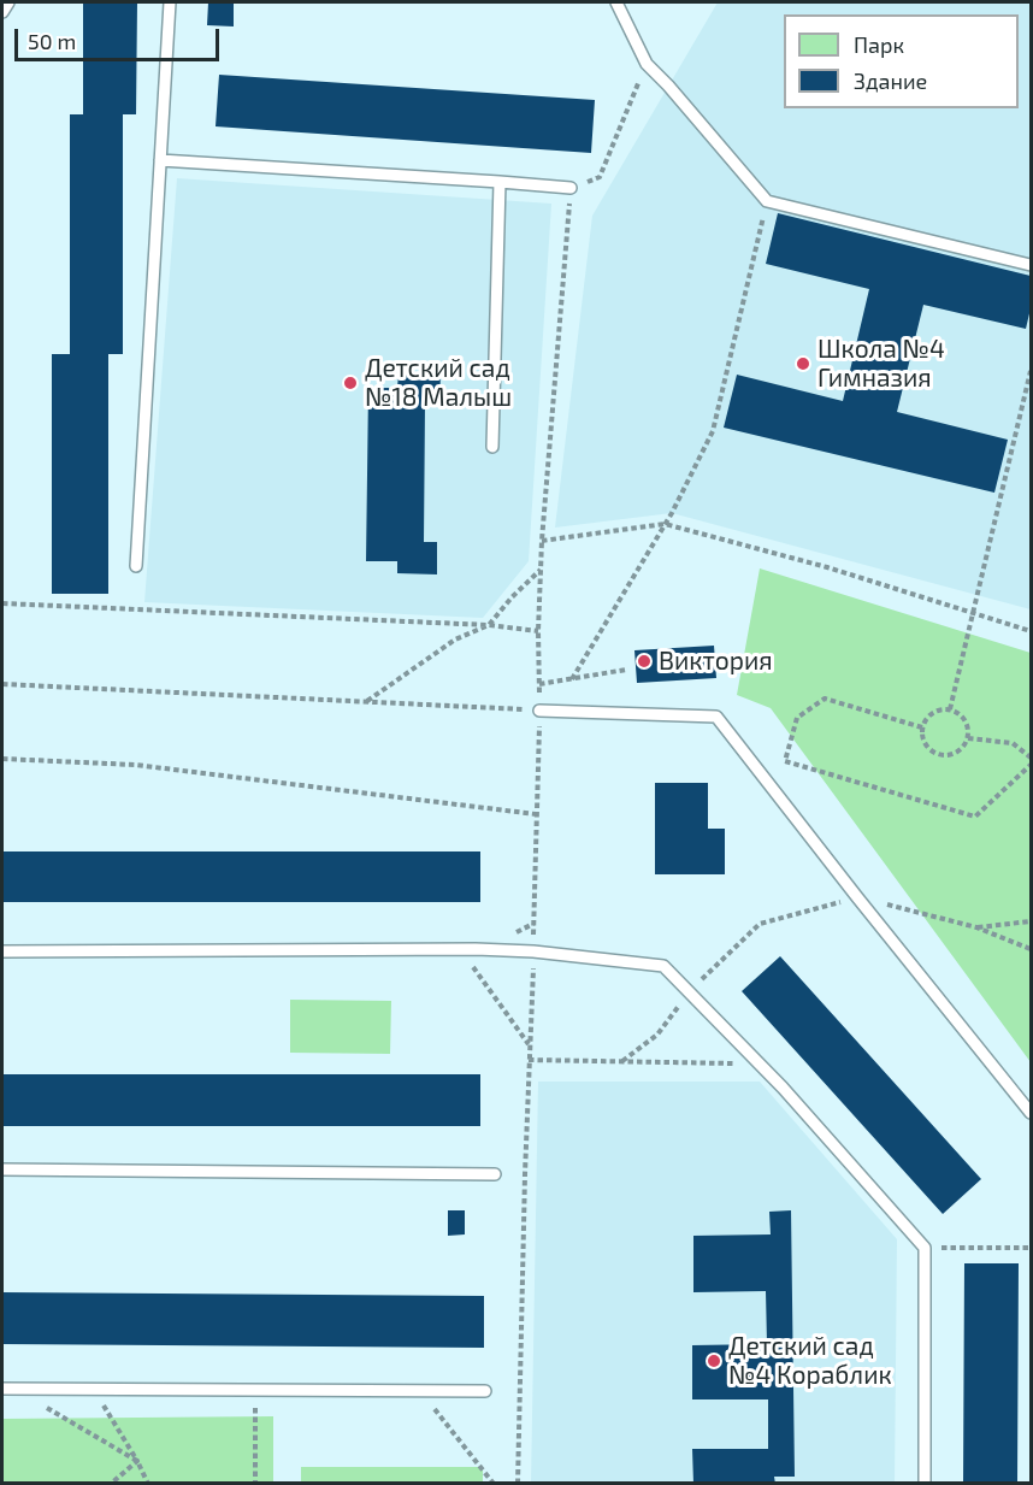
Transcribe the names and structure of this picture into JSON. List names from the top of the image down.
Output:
{
  "places": [
    "Школа №4 Гимназия",
    "Детский сад №18 Малыш",
    "Виктория",
    "Детский сад №4 Кораблик"
  ],
  "legend": ["Парк", "Здание"],
  "scale_bar": "50 m"
}
